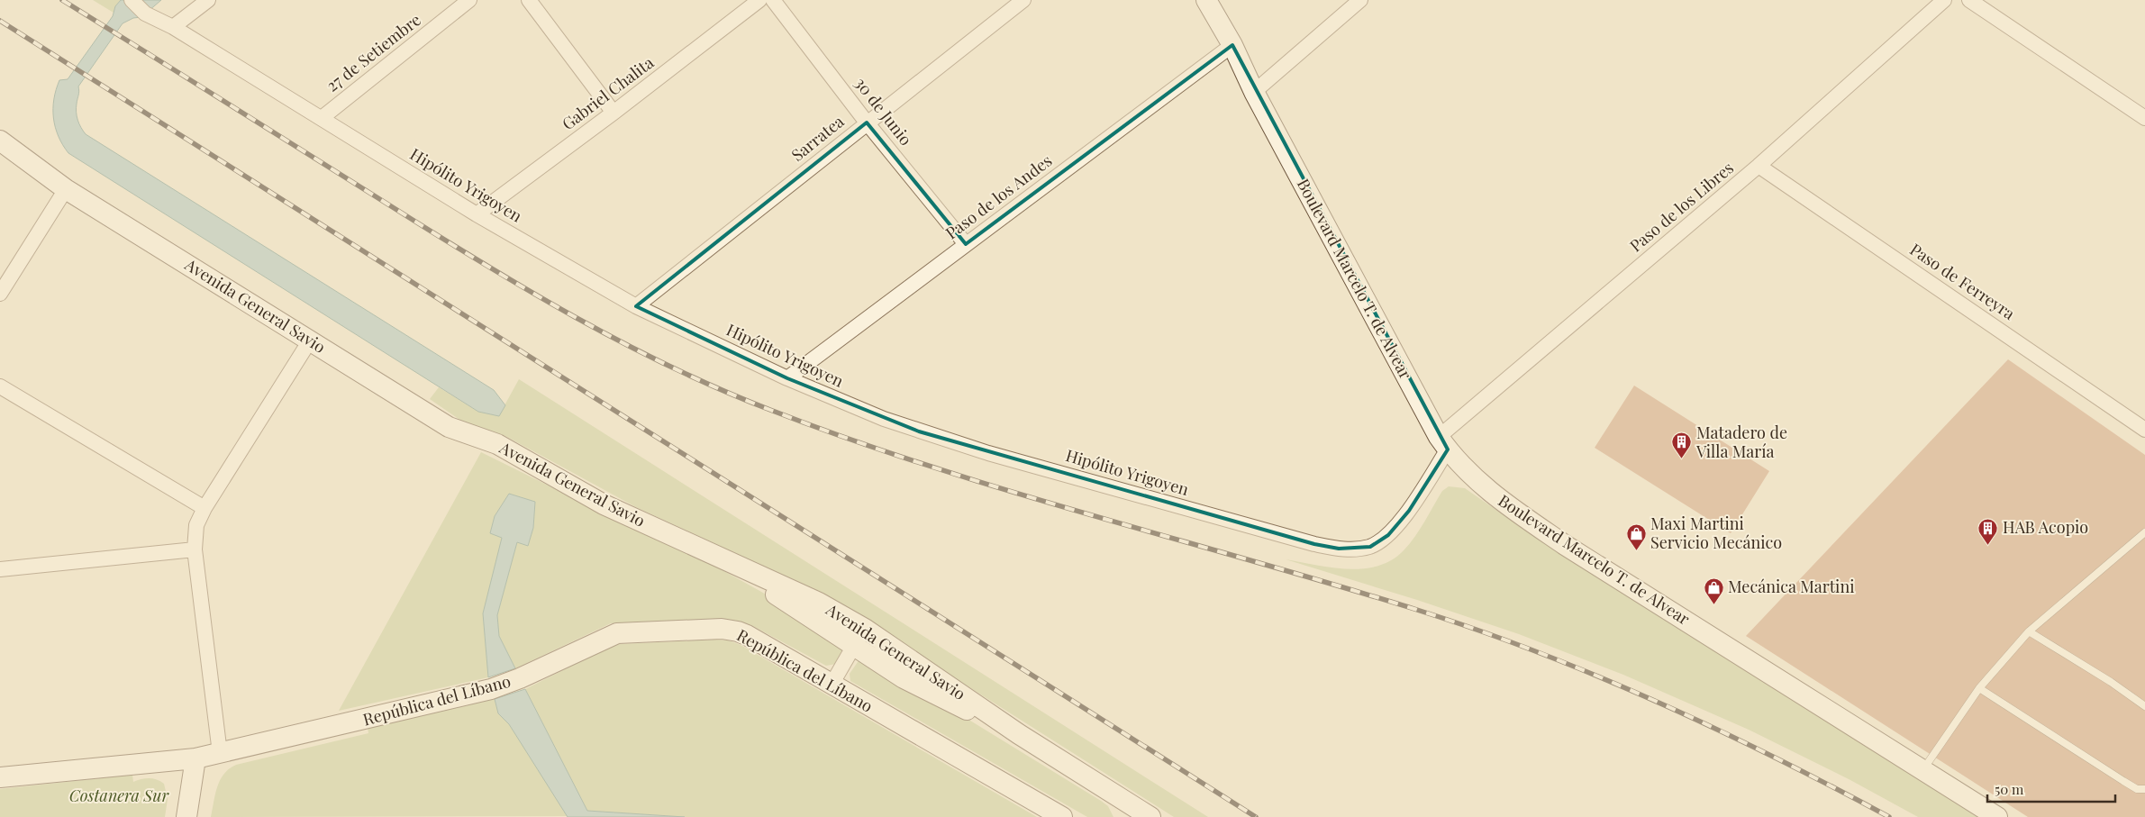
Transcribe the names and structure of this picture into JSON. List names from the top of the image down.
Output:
{
  "streets": {
    "main road": ["Boulevard Marcelo T. de Alvear", "Avenida General Savio", "República del Líbano"],
    "street": [
      "27 de Setiembre",
      "Gabriel Chalita",
      "30 de Junio",
      "Sarratea",
      "Hipólito Yrigoyen",
      "Paso de los Andes",
      "Paso de los Libres",
      "Paso de Ferreyra"
    ]
  },
  "crossings": [
    ["27 de Setiembre", "Hipólito Yrigoyen"],
    ["Gabriel Chalita", "Hipólito Yrigoyen"],
    ["30 de Junio", "Sarratea"],
    ["30 de Junio", "Paso de los Andes"],
    ["Sarratea", "Hipólito Yrigoyen"],
    ["Hipólito Yrigoyen", "Paso de los Andes"],
    ["Hipólito Yrigoyen", "Paso de los Libres"],
    ["Hipólito Yrigoyen", "Boulevard Marcelo T. de Alvear"],
    ["Paso de los Andes", "Boulevard Marcelo T. de Alvear"],
    ["Paso de los Libres", "Boulevard Marcelo T. de Alvear"],
    ["Paso de los Libres", "Paso de Ferreyra"]
  ],
  "parks": ["Costanera Sur"],
  "places": {
    "building": ["Matadero de Villa María", "HAB Acopio"],
    "shop": ["Maxi Martini Servicio Mecánico", "Mecánica Martini"]
  },
  "scale_bar": "50 m"
}
